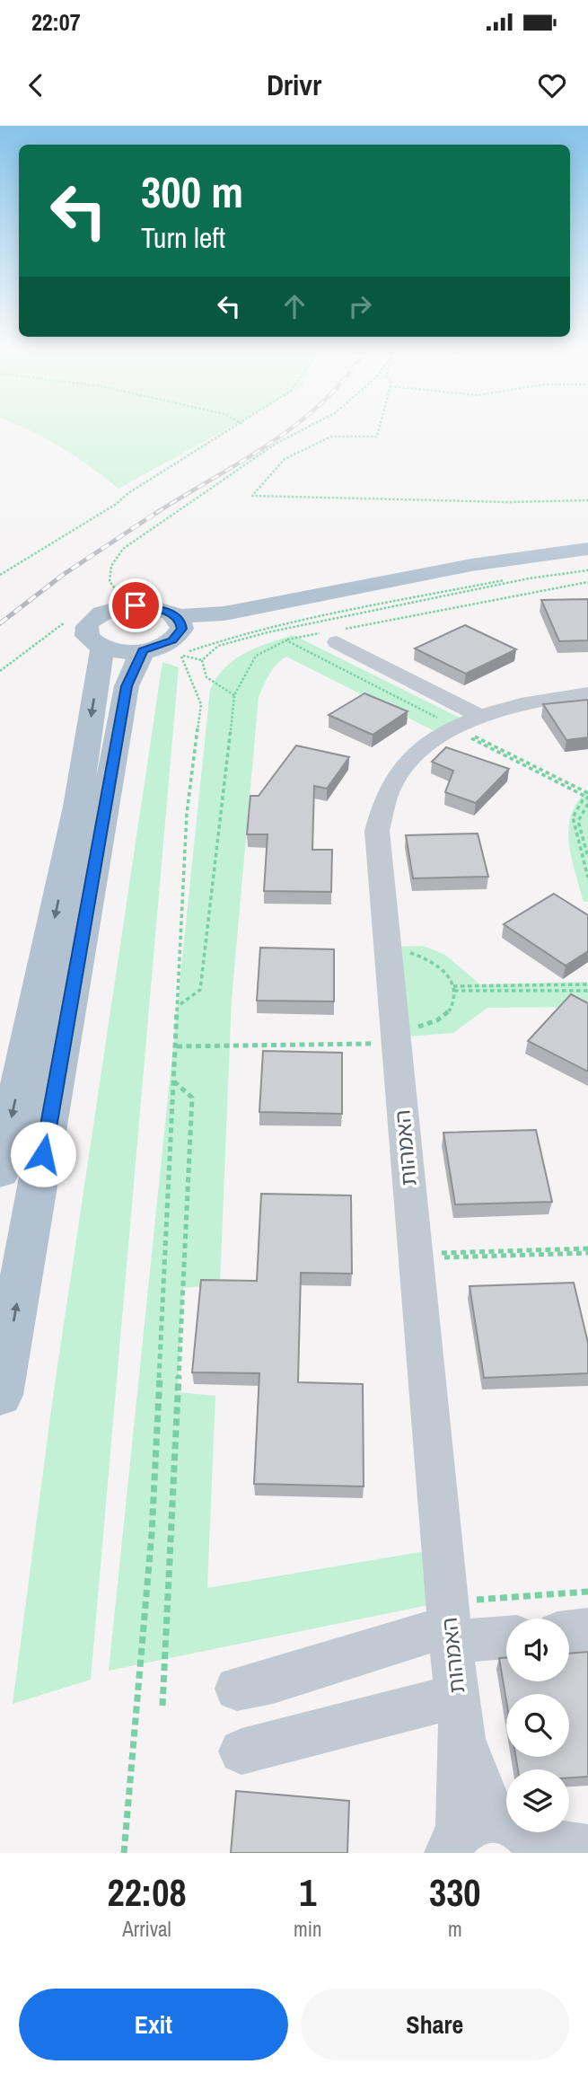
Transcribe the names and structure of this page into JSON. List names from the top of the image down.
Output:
{
  "streets": {
    "street": ["האמהות"]
  },
  "page": {
    "status": "22:07",
    "header": "Drivr",
    "turn": ["300 m", "Turn left"],
    "eta": [
      "22:08",
      "Arrival",
      "1",
      "min",
      "330",
      "m"
    ],
    "buttons": ["Exit", "Share"]
  }
}
